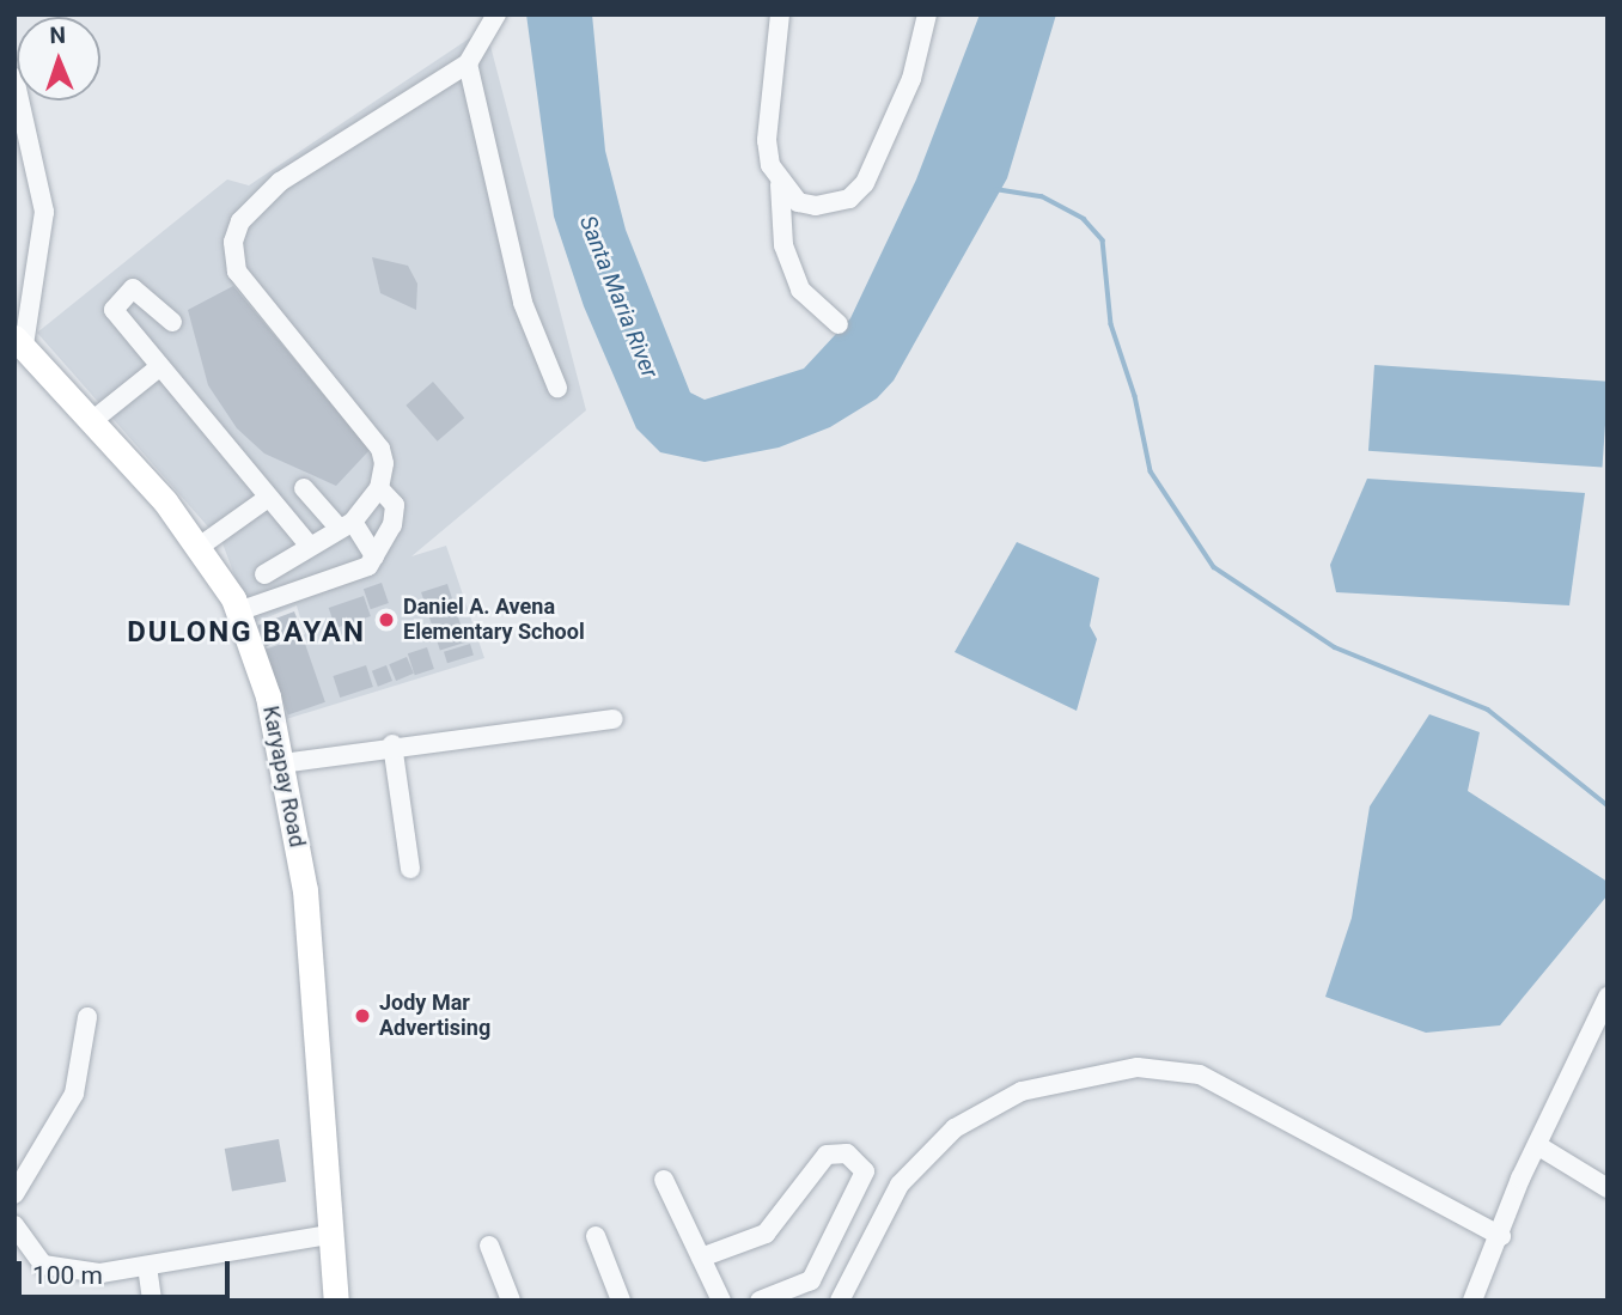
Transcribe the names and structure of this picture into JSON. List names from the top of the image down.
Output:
{
  "streets": {
    "main road": ["Karyapay Road"]
  },
  "districts": ["DULONG BAYAN"],
  "water": ["Santa Maria River"],
  "places": ["Daniel A. Avena Elementary School", "Jody Mar Advertising"],
  "scale_bar": "100 m",
  "north": "top"
}
